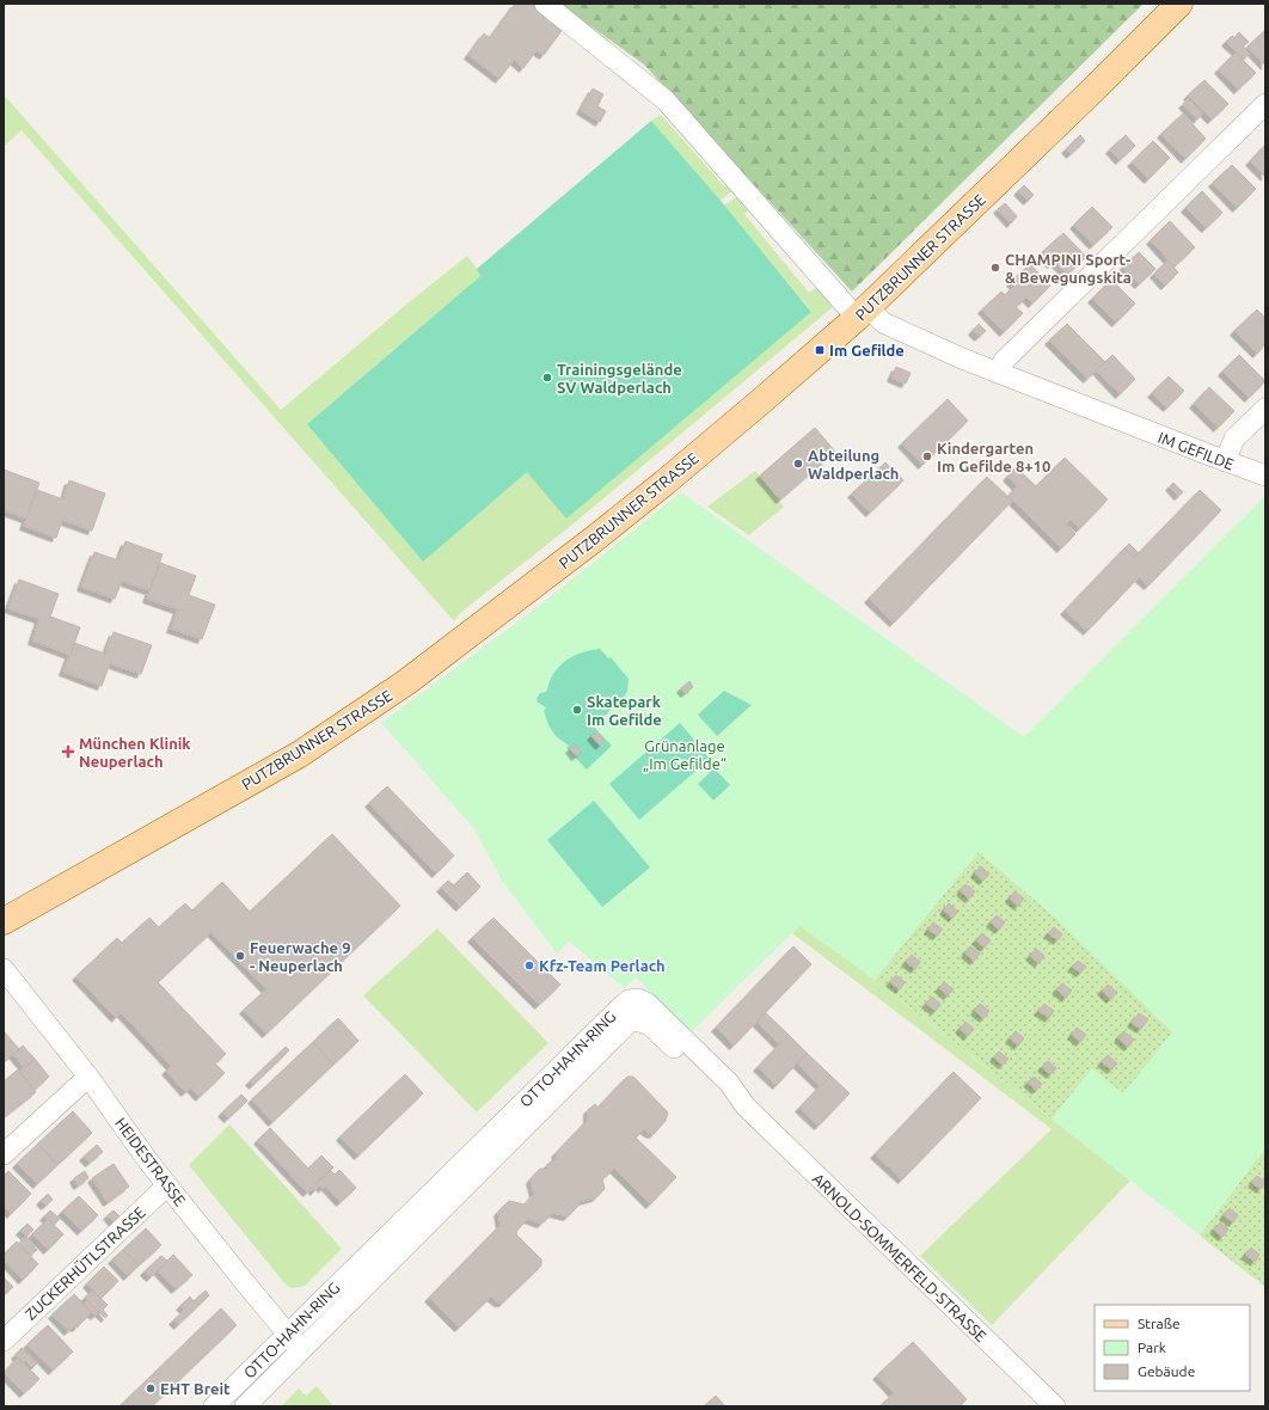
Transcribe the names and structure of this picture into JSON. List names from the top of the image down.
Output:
{
  "streets": {
    "main road": ["PUTZBRUNNER STRASSE"],
    "street": [
      "IM GEFILDE",
      "OTTO-HAHN-RING",
      "HEIDESTRASSE",
      "ARNOLD-SOMMERFELD-STRASSE",
      "ZUCKERHÜTLSTRASSE"
    ]
  },
  "crossings": [
    ["PUTZBRUNNER STRASSE", "IM GEFILDE"],
    ["OTTO-HAHN-RING", "HEIDESTRASSE"],
    ["OTTO-HAHN-RING", "ARNOLD-SOMMERFELD-STRASSE"],
    ["HEIDESTRASSE", "ZUCKERHÜTLSTRASSE"]
  ],
  "parks": ["Grünanlage „Im Gefilde“"],
  "places": {
    "other": [
      "CHAMPINI Sport- & Bewegungskita",
      "Trainingsgelände SV Waldperlach",
      "Kindergarten Im Gefilde 8+10",
      "Abteilung Waldperlach",
      "Skatepark Im Gefilde",
      "Feuerwache 9 - Neuperlach",
      "Kfz-Team Perlach",
      "EHT Breit"
    ],
    "transit": ["Im Gefilde"],
    "health": ["München Klinik Neuperlach"]
  },
  "legend": ["Straße", "Park", "Gebäude"]
}
